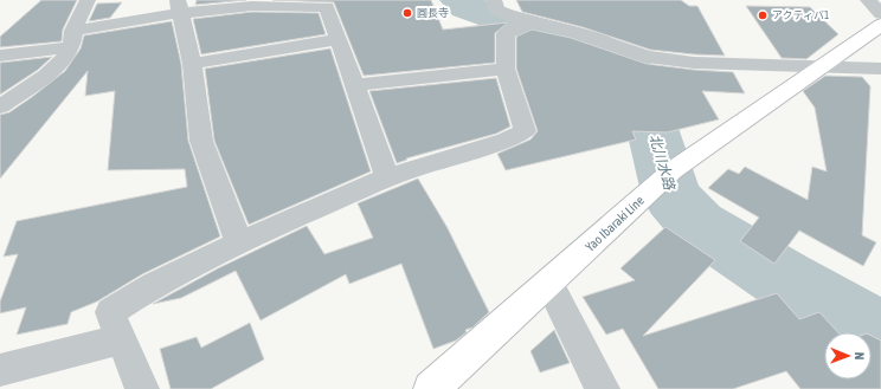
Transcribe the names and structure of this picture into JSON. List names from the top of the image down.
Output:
{
  "streets": {
    "main road": ["Yao Ibaraki Line"]
  },
  "water": ["北川水路"],
  "places": ["圓長寺", "アクティバ1"],
  "north": "right"
}
